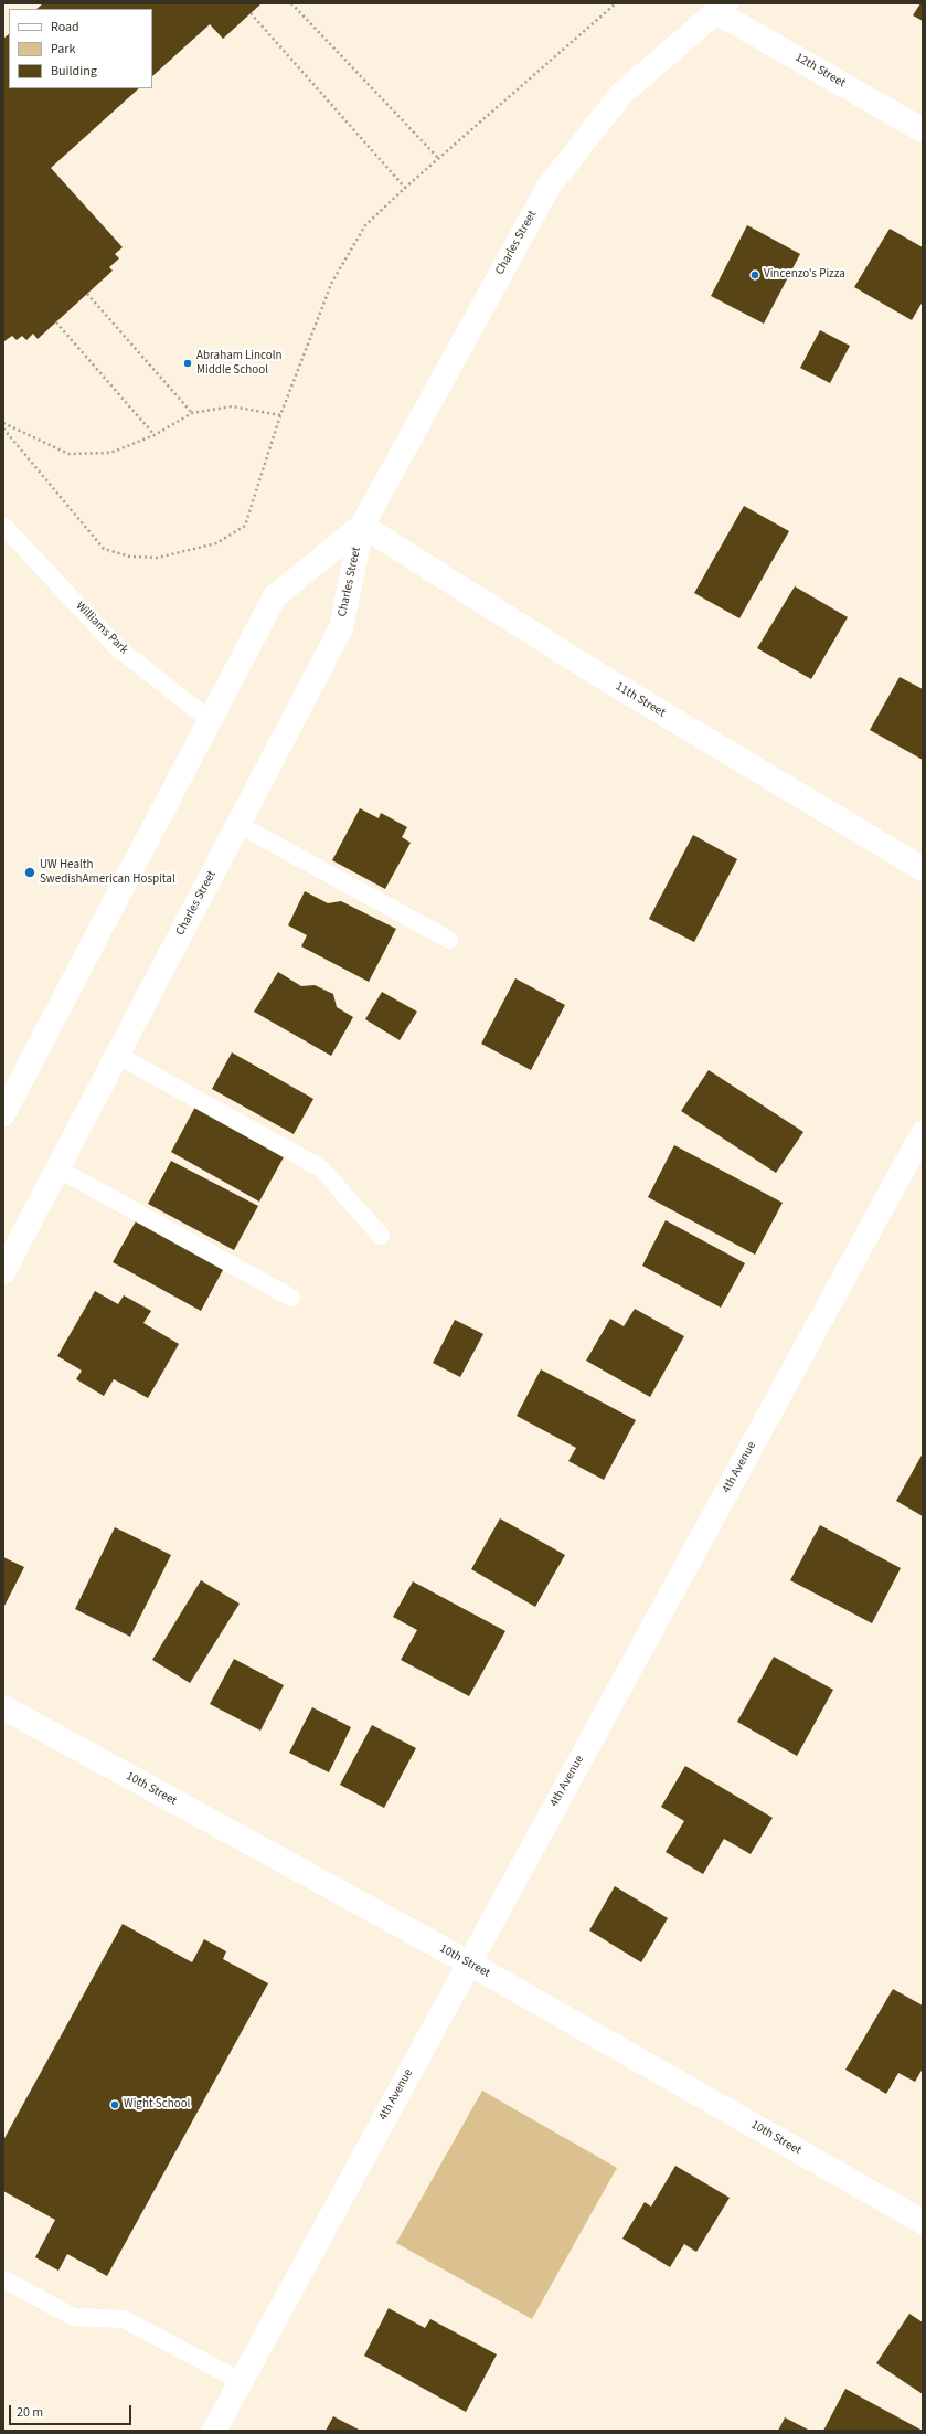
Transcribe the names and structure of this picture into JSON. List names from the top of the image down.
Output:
{
  "streets": {
    "main road": [
      "12th Street",
      "Charles Street",
      "11th Street",
      "4th Avenue",
      "10th Street"
    ],
    "lane": ["Williams Park"]
  },
  "crossings": [
    ["12th Street", "Charles Street"],
    ["Charles Street", "Williams Park"],
    ["Charles Street", "11th Street"],
    ["4th Avenue", "10th Street"]
  ],
  "places": [
    "Vincenzo's Pizza",
    "Abraham Lincoln Middle School",
    "UW Health SwedishAmerican Hospital",
    "Wight School"
  ],
  "legend": ["Road", "Park", "Building"],
  "scale_bar": "20 m"
}
